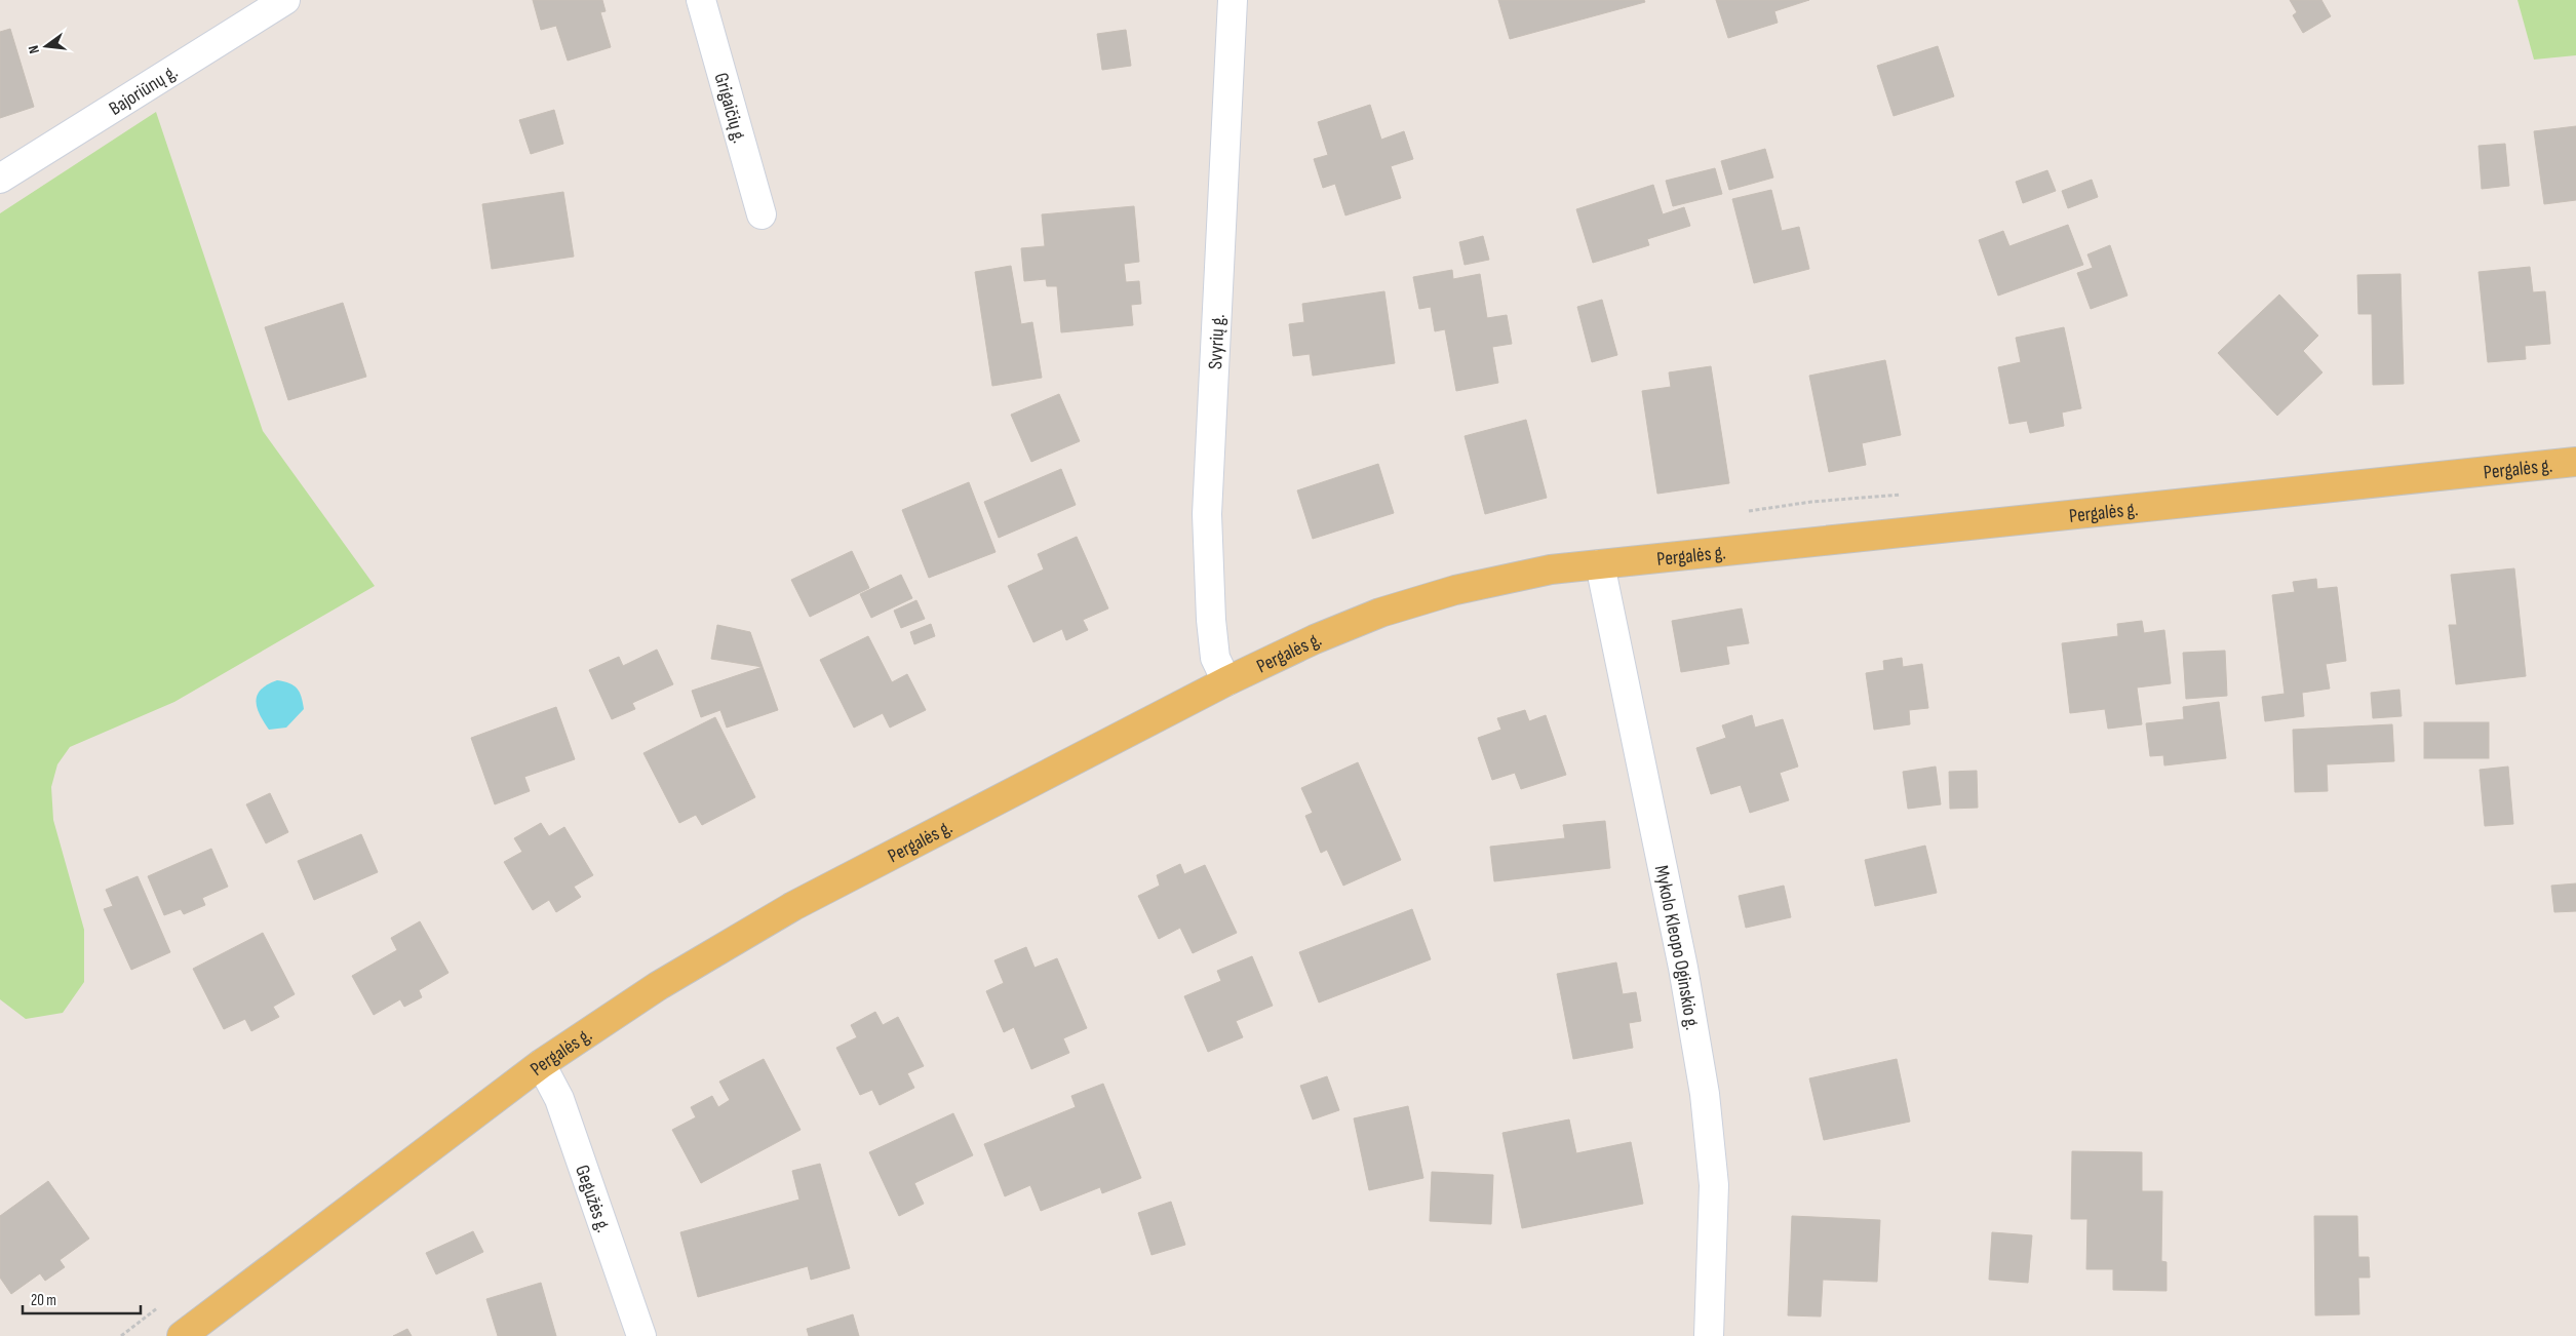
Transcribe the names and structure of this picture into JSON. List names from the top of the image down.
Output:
{
  "streets": {
    "main road": ["Pergalės g."],
    "street": [
      "Bajoriūnų g.",
      "Grigaičių g.",
      "Svyrių g.",
      "Mykolo Kleopo Oginskio g.",
      "Gegužės g."
    ]
  },
  "crossings": [
    ["Svyrių g.", "Pergalės g."],
    ["Pergalės g.", "Mykolo Kleopo Oginskio g."],
    ["Pergalės g.", "Gegužės g."]
  ],
  "scale_bar": "20 m",
  "north": "left"
}
